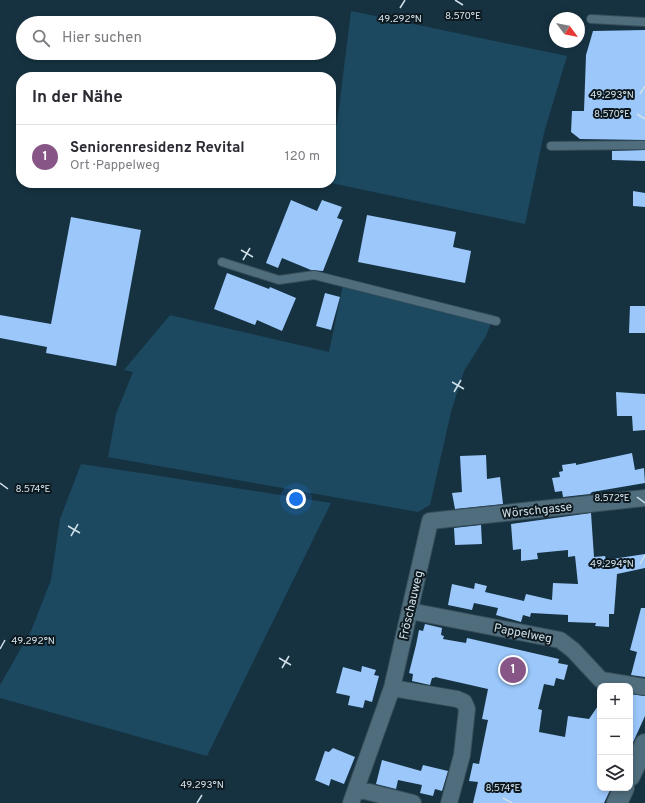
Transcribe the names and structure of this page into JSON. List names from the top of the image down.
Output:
{
  "streets": {
    "street": ["Wörschgasse", "Fröschauweg", "Pappelweg"]
  },
  "crossings": [
    ["Wörschgasse", "Fröschauweg"],
    ["Fröschauweg", "Pappelweg"]
  ],
  "north": "bottom right",
  "page": {
    "search": "Hier suchen",
    "heading": "In der Nähe",
    "list": [
      {
        "mark": "1",
        "name": "Seniorenresidenz Revital",
        "note": "Ort · Pappelweg",
        "value": "120 m"
      }
    ],
    "pins": "1",
    "map_buttons": ["+", "−"]
  },
  "coordinates": [
    "8.570°E",
    "49.292°N",
    "49.293°N",
    "8.574°E",
    "8.572°E",
    "49.294°N"
  ]
}
